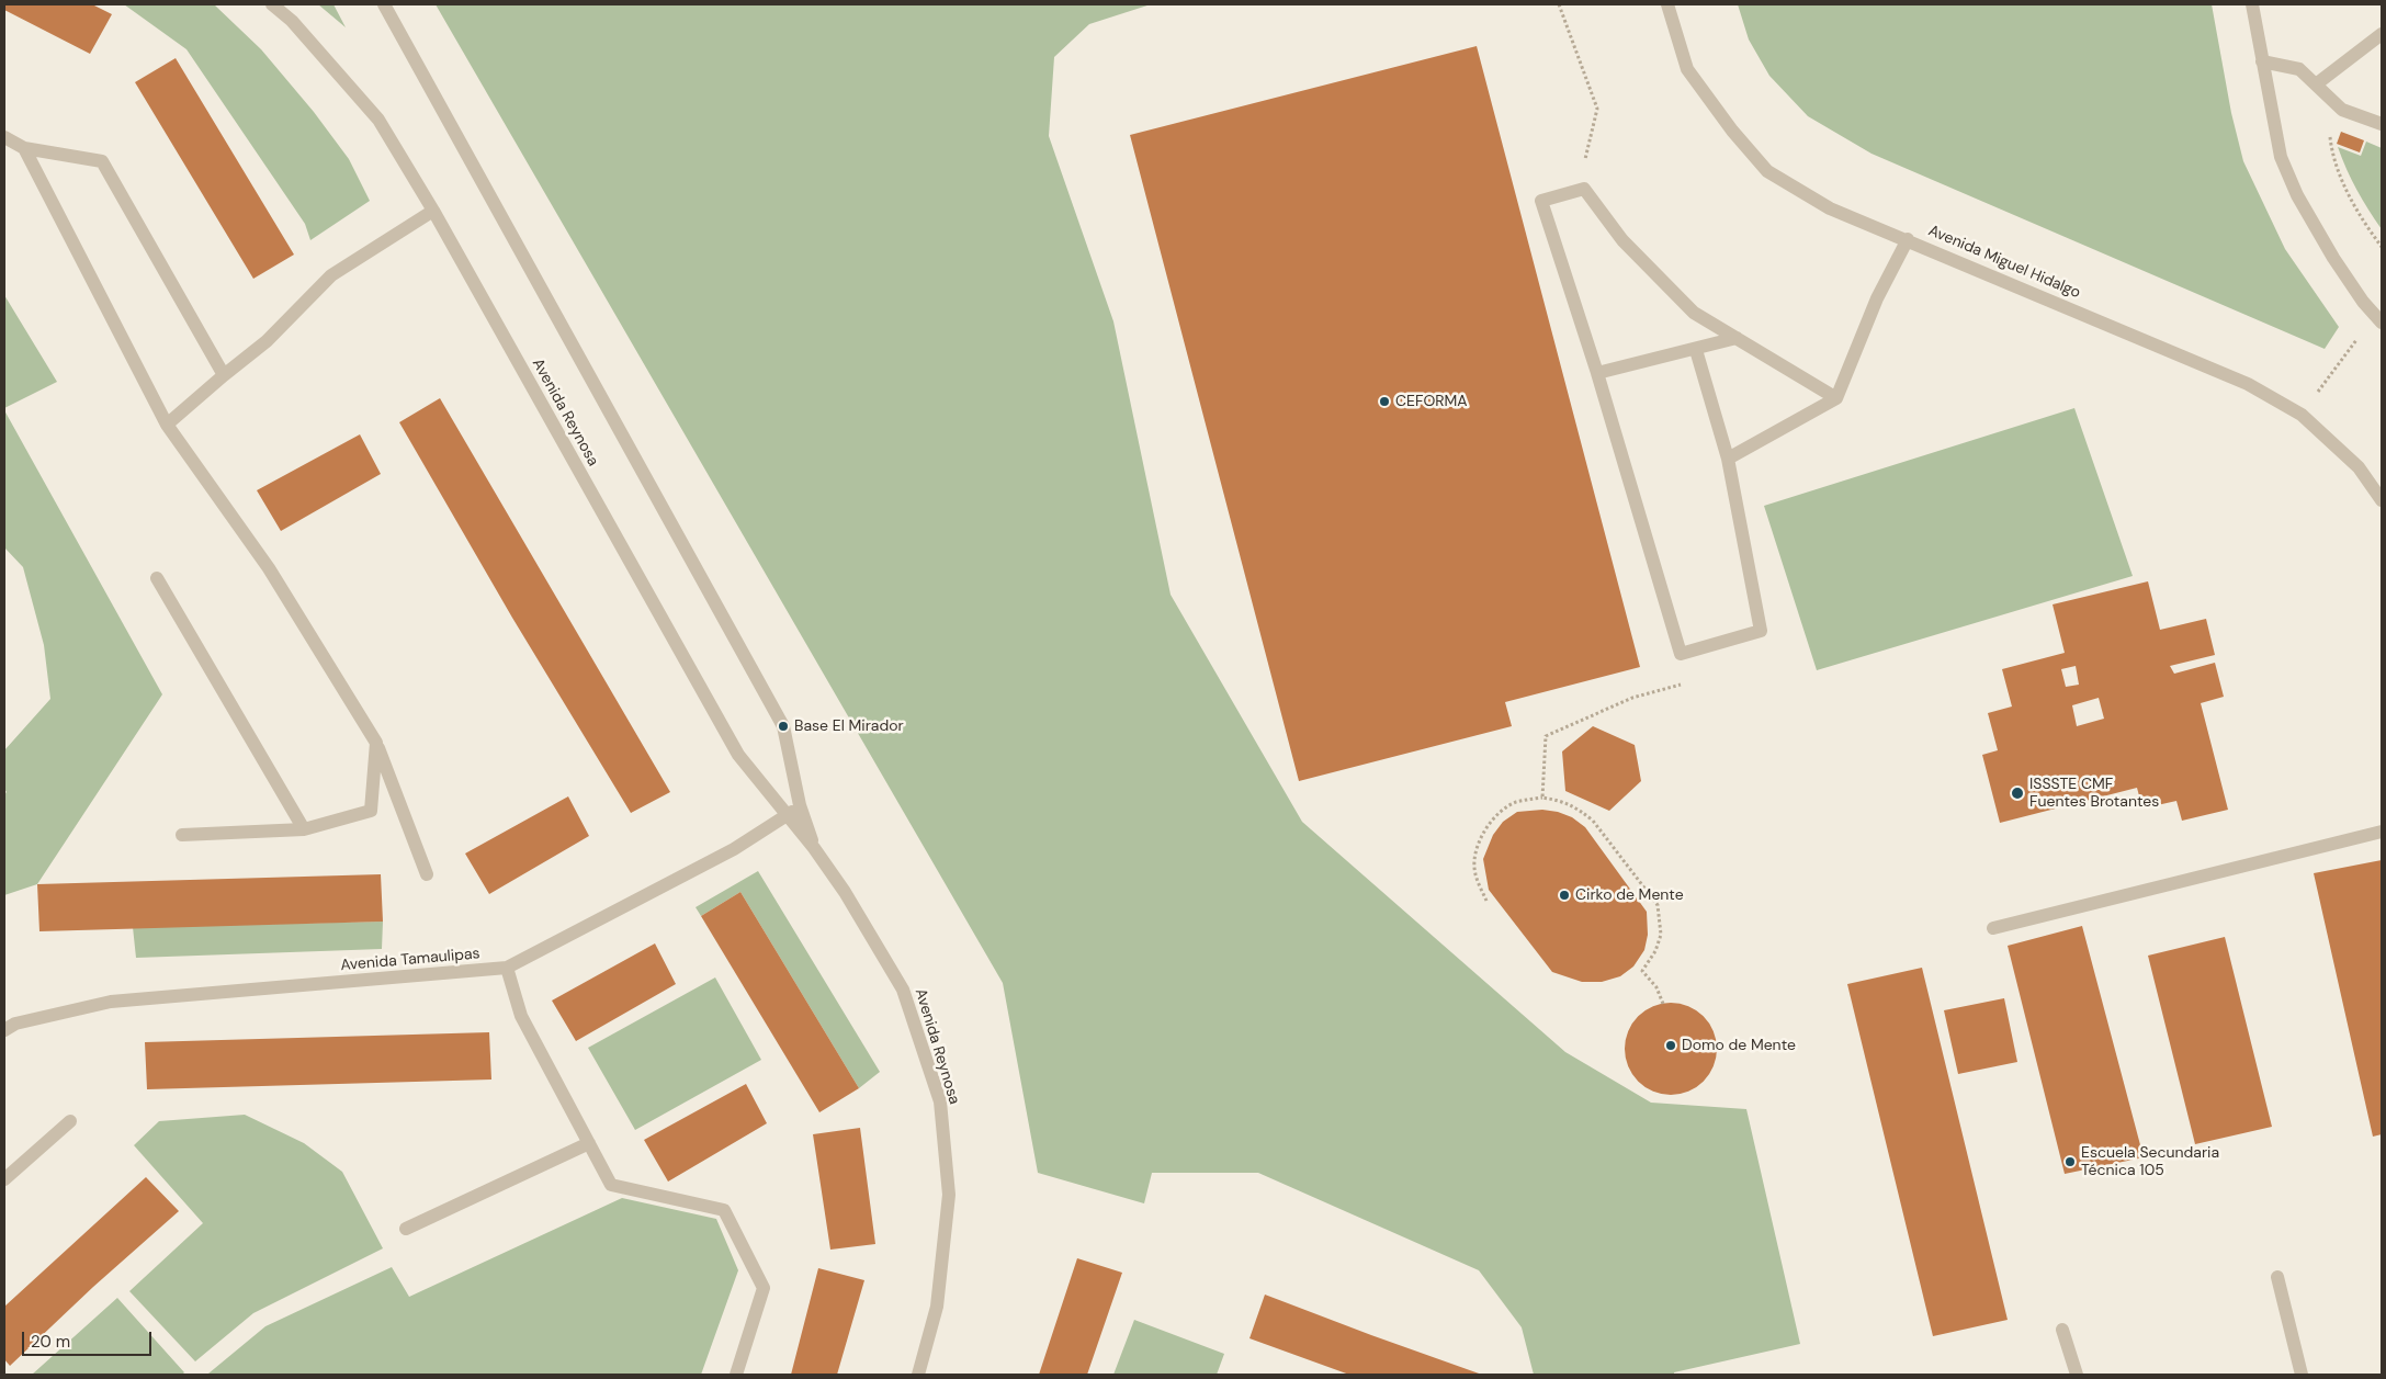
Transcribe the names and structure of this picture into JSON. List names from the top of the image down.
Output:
{
  "streets": {
    "street": ["Avenida Miguel Hidalgo", "Avenida Reynosa", "Avenida Tamaulipas"]
  },
  "crossings": [
    ["Avenida Reynosa", "Avenida Tamaulipas"]
  ],
  "places": [
    "CEFORMA",
    "Base El Mirador",
    "ISSSTE CMF Fuentes Brotantes",
    "Cirko de Mente",
    "Domo de Mente",
    "Escuela Secundaria Técnica 105"
  ],
  "scale_bar": "20 m"
}
